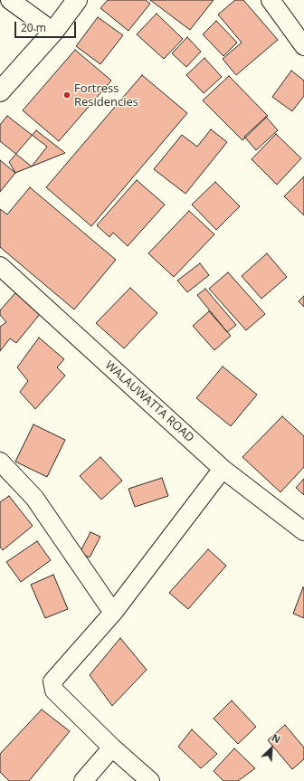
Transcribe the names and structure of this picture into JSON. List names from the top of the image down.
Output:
{
  "streets": {
    "street": ["WALAUWATTA ROAD"]
  },
  "places": ["Fortress Residencies"],
  "scale_bar": "20 m",
  "north": "top right"
}
